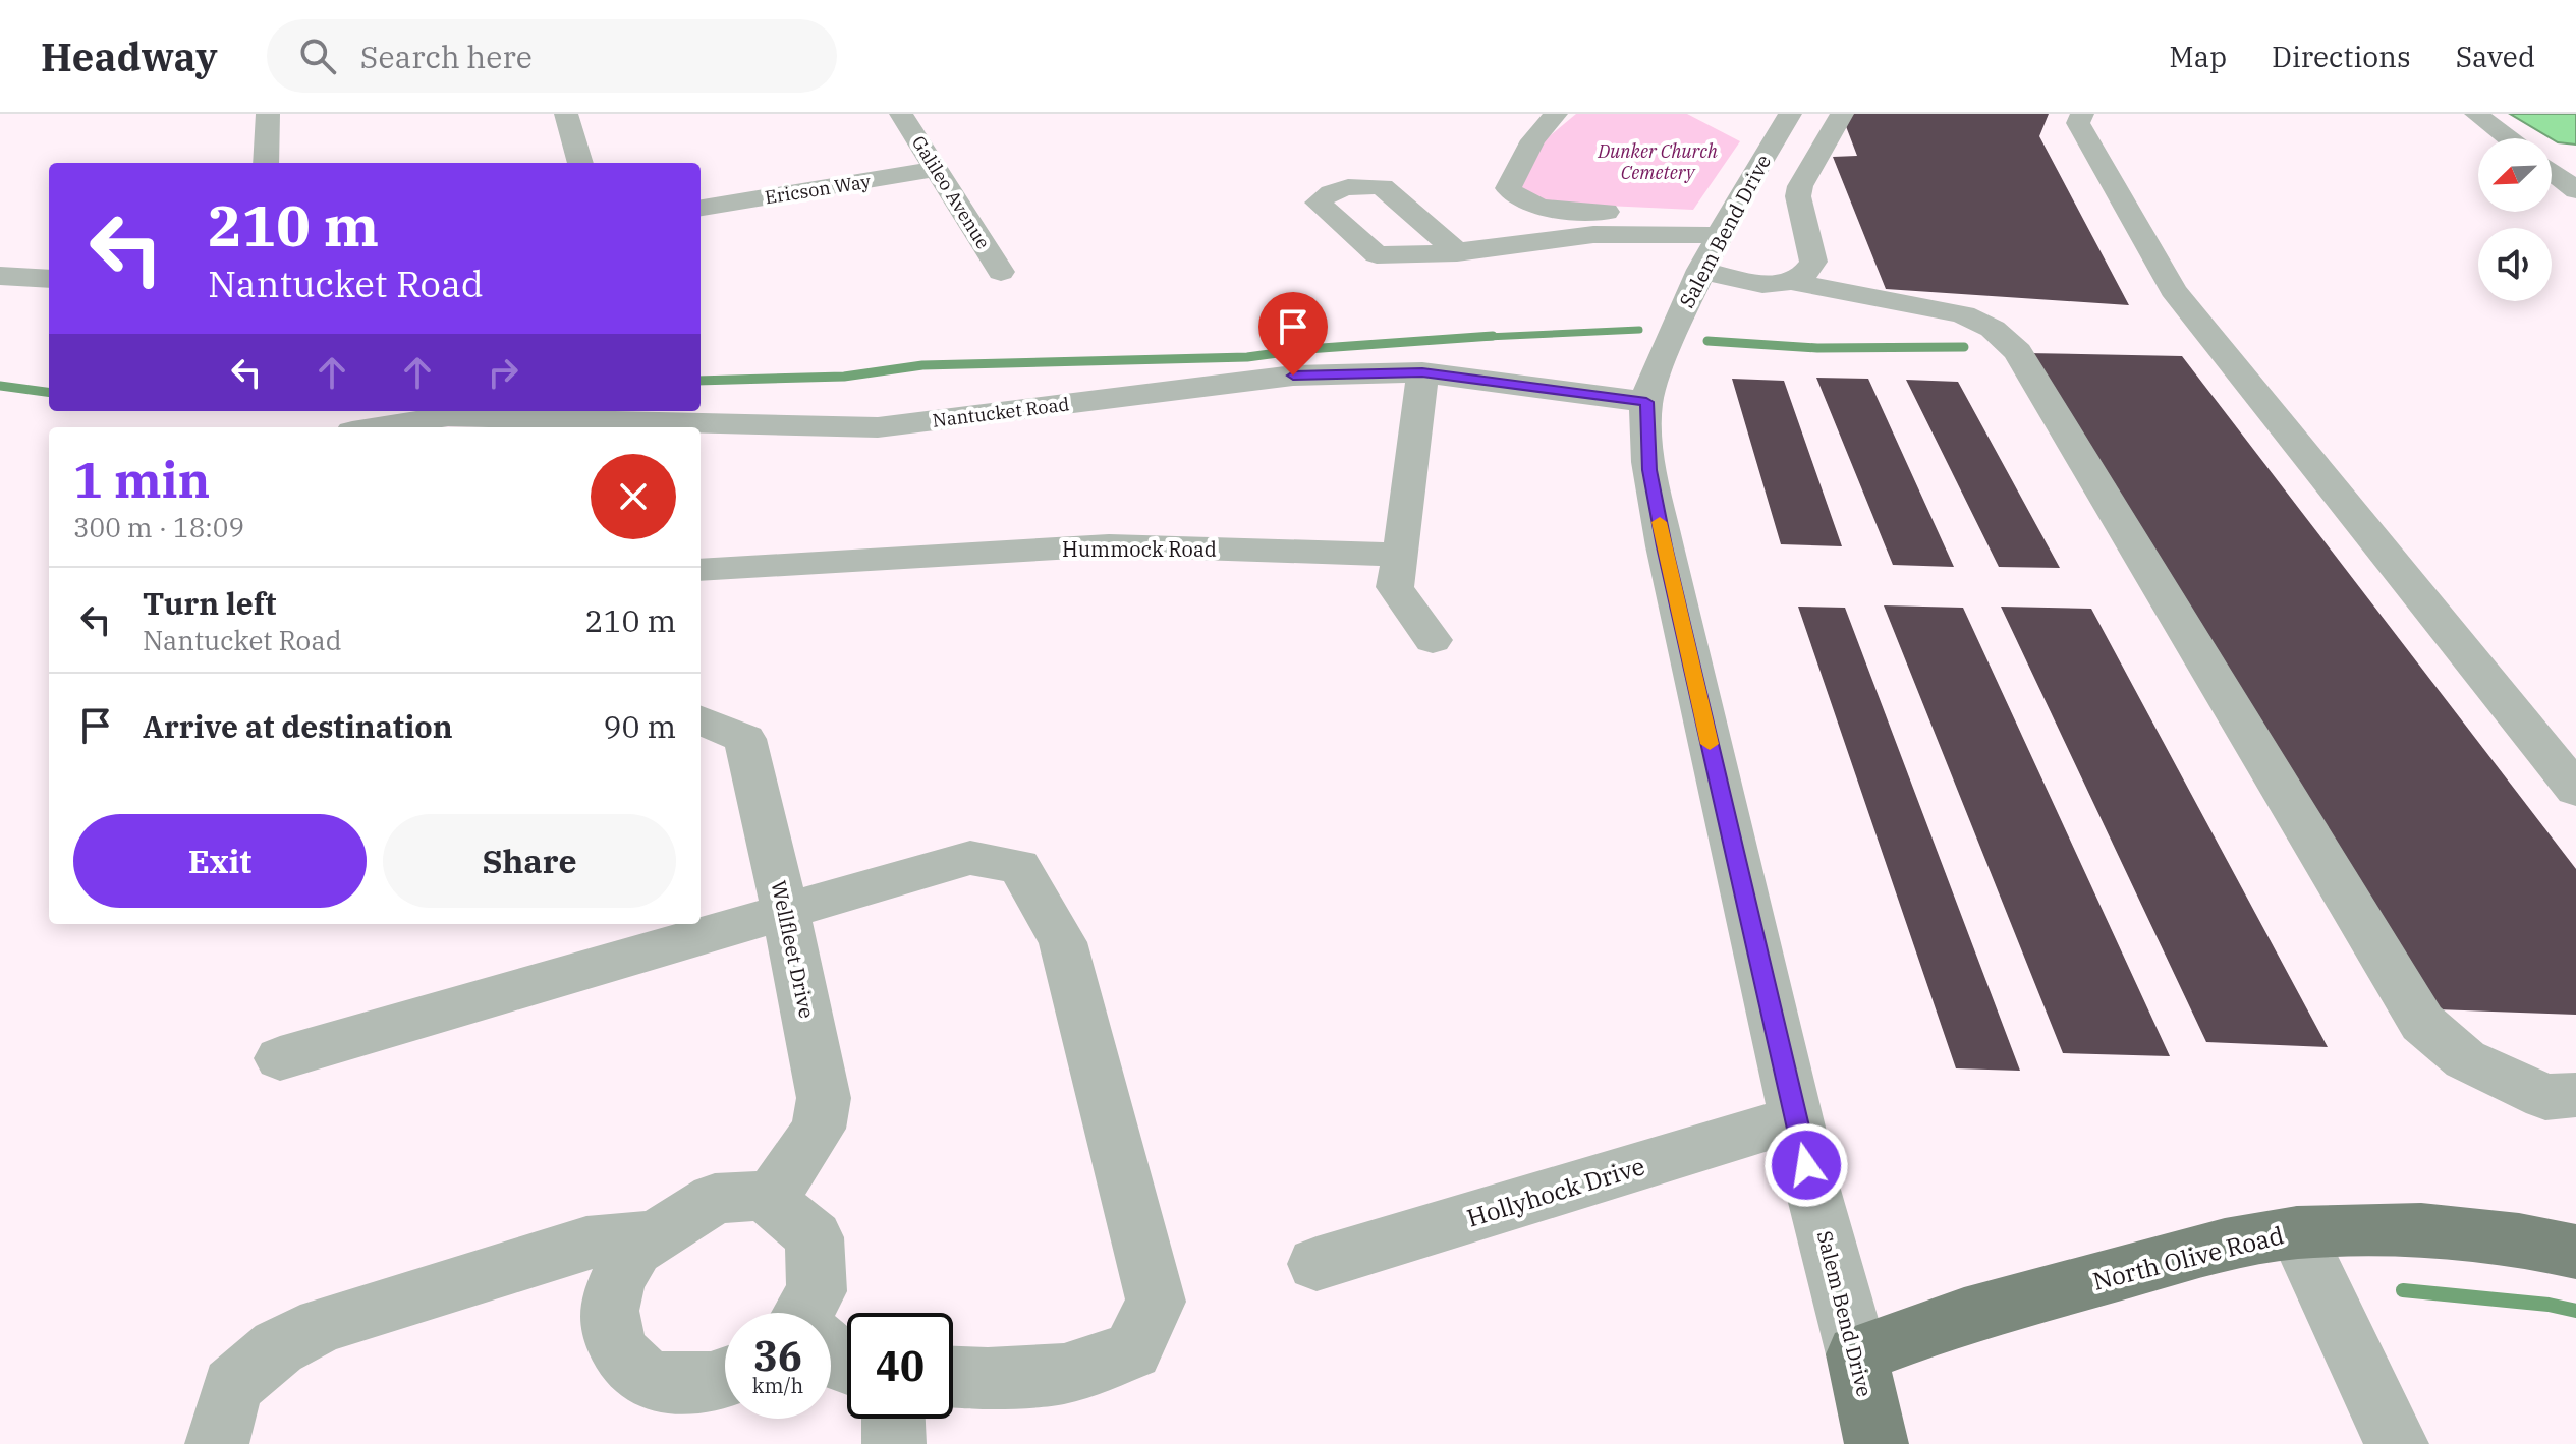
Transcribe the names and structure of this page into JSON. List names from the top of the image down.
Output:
{
  "streets": {
    "main road": ["Salem Bend Drive", "North Olive Road"],
    "street": [
      "Ericson Way",
      "Galileo Avenue",
      "Nantucket Road",
      "Hummock Road",
      "Wellfleet Drive",
      "Hollyhock Drive"
    ]
  },
  "crossings": [
    ["Ericson Way", "Galileo Avenue"],
    ["Salem Bend Drive", "Nantucket Road"],
    ["Salem Bend Drive", "Hollyhock Drive"],
    ["Salem Bend Drive", "North Olive Road"]
  ],
  "parks": ["Dunker Church Cemetery"],
  "north": "bottom left",
  "page": {
    "header": "Headway",
    "search": "Search here",
    "nav": ["Map", "Directions", "Saved"],
    "turn": ["210 m", "Nantucket Road"],
    "heading": ["1 min", "300 m · 18:09"],
    "list": [
      {
        "name": "Turn left",
        "note": "Nantucket Road",
        "value": "210 m"
      },
      {
        "name": "Arrive at destination",
        "value": "90 m"
      }
    ],
    "buttons": ["Exit", "Share"],
    "speed": "36 km/h",
    "limit": "40"
  }
}
